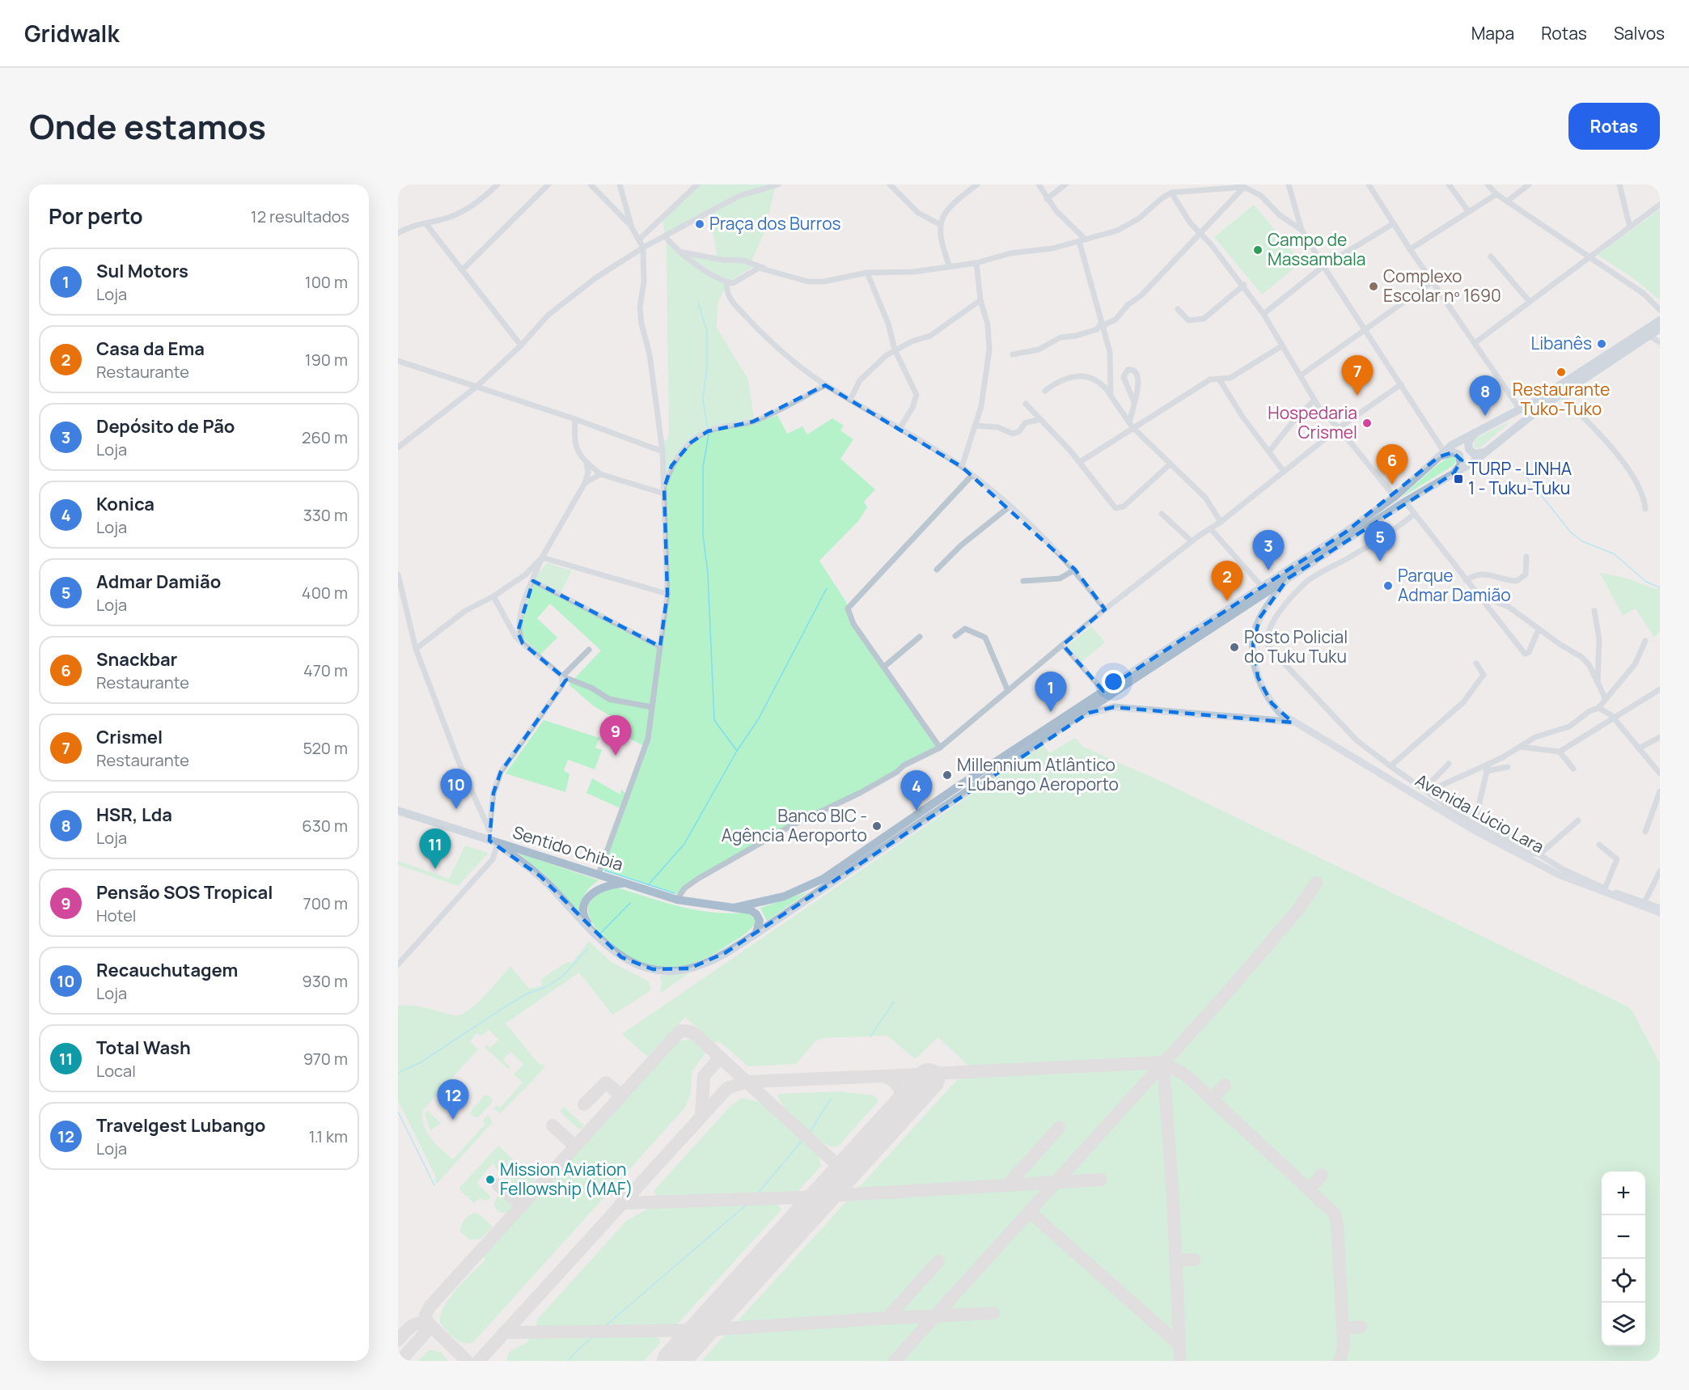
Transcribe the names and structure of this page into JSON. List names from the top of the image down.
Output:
{
  "streets": {
    "main road": ["Avenida Lúcio Lara", "Sentido Chibia"]
  },
  "places": {
    "other": [
      "Praça dos Burros",
      "Campo de Massambala",
      "Complexo Escolar nº 1690",
      "Libanês",
      "Restaurante Tuko-Tuko",
      "Hospedaria Crismel",
      "Parque Admar Damião",
      "Posto Policial do Tuku Tuku",
      "Millennium Atlântico - Lubango Aeroporto",
      "Banco BIC - Agência Aeroporto",
      "Mission Aviation Fellowship (MAF)"
    ],
    "transit": ["TURP - LINHA 1 - Tuku-Tuku"]
  },
  "page": {
    "header": "Gridwalk",
    "nav": ["Mapa", "Rotas", "Salvos"],
    "title": "Onde estamos",
    "buttons": "Rotas",
    "heading": ["Por perto", "12 resultados"],
    "list": [
      {
        "mark": "1",
        "name": "Sul Motors",
        "note": "Loja",
        "value": "100 m"
      },
      {
        "mark": "2",
        "name": "Casa da Ema",
        "note": "Restaurante",
        "value": "190 m"
      },
      {
        "mark": "3",
        "name": "Depósito de Pão",
        "note": "Loja",
        "value": "260 m"
      },
      {
        "mark": "4",
        "name": "Konica",
        "note": "Loja",
        "value": "330 m"
      },
      {
        "mark": "5",
        "name": "Admar Damião",
        "note": "Loja",
        "value": "400 m"
      },
      {
        "mark": "6",
        "name": "Snackbar",
        "note": "Restaurante",
        "value": "470 m"
      },
      {
        "mark": "7",
        "name": "Crismel",
        "note": "Restaurante",
        "value": "520 m"
      },
      {
        "mark": "8",
        "name": "HSR, Lda",
        "note": "Loja",
        "value": "630 m"
      },
      {
        "mark": "9",
        "name": "Pensão SOS Tropical",
        "note": "Hotel",
        "value": "700 m"
      },
      {
        "mark": "10",
        "name": "Recauchutagem",
        "note": "Loja",
        "value": "930 m"
      },
      {
        "mark": "11",
        "name": "Total Wash",
        "note": "Local",
        "value": "970 m"
      },
      {
        "mark": "12",
        "name": "Travelgest Lubango",
        "note": "Loja",
        "value": "1.1 km"
      }
    ],
    "pins": [
      "7",
      "8",
      "6",
      "5",
      "3",
      "2",
      "1",
      "9",
      "10",
      "4",
      "11",
      "12"
    ],
    "map_buttons": ["+", "−"]
  }
}
